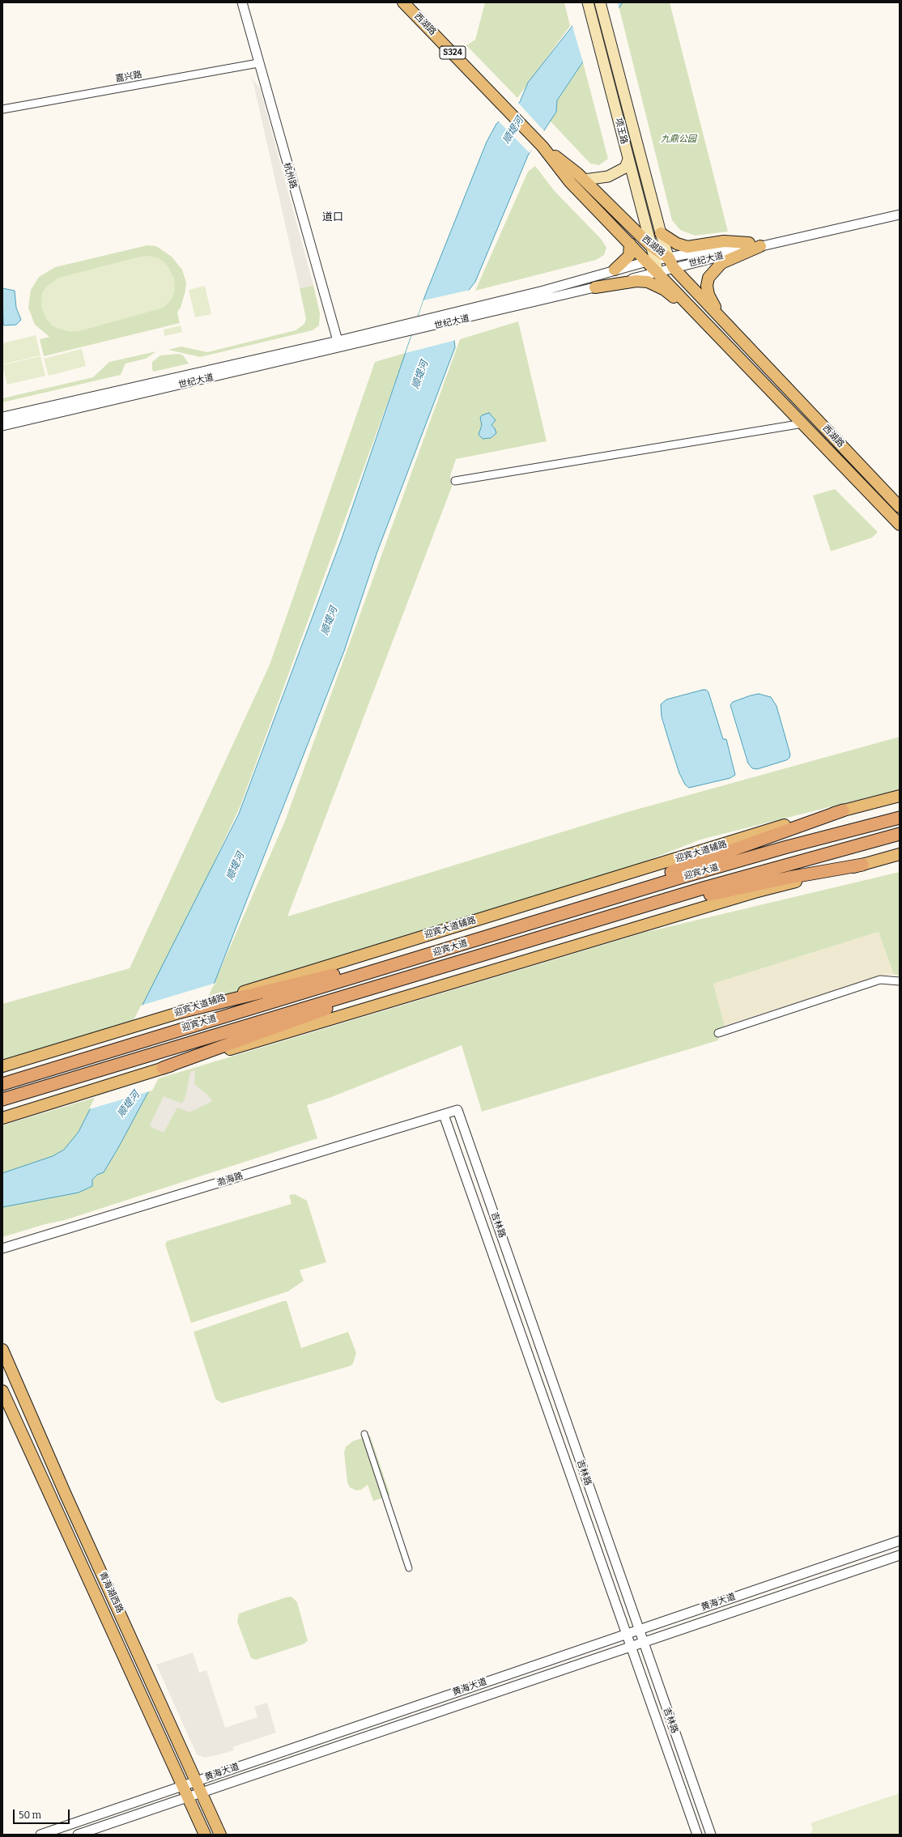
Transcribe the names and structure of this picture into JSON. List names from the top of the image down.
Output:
{
  "streets": {
    "highway": ["迎宾大道"],
    "main road": [
      "西湖路",
      "S324",
      "项王路",
      "迎宾大道辅路",
      "青海湖西路"
    ],
    "street": [
      "嘉兴路",
      "杭州路",
      "世纪大道",
      "渤海路",
      "吉林路",
      "黄海大道"
    ]
  },
  "crossings": [
    ["西湖路", "项王路"],
    ["西湖路", "世纪大道"],
    ["嘉兴路", "杭州路"],
    ["项王路", "世纪大道"],
    ["杭州路", "世纪大道"],
    ["渤海路", "吉林路"],
    ["吉林路", "黄海大道"],
    ["青海湖西路", "黄海大道"]
  ],
  "districts": ["道口"],
  "water": ["顺堤河"],
  "parks": ["九鼎公园"],
  "scale_bar": "50 m"
}
